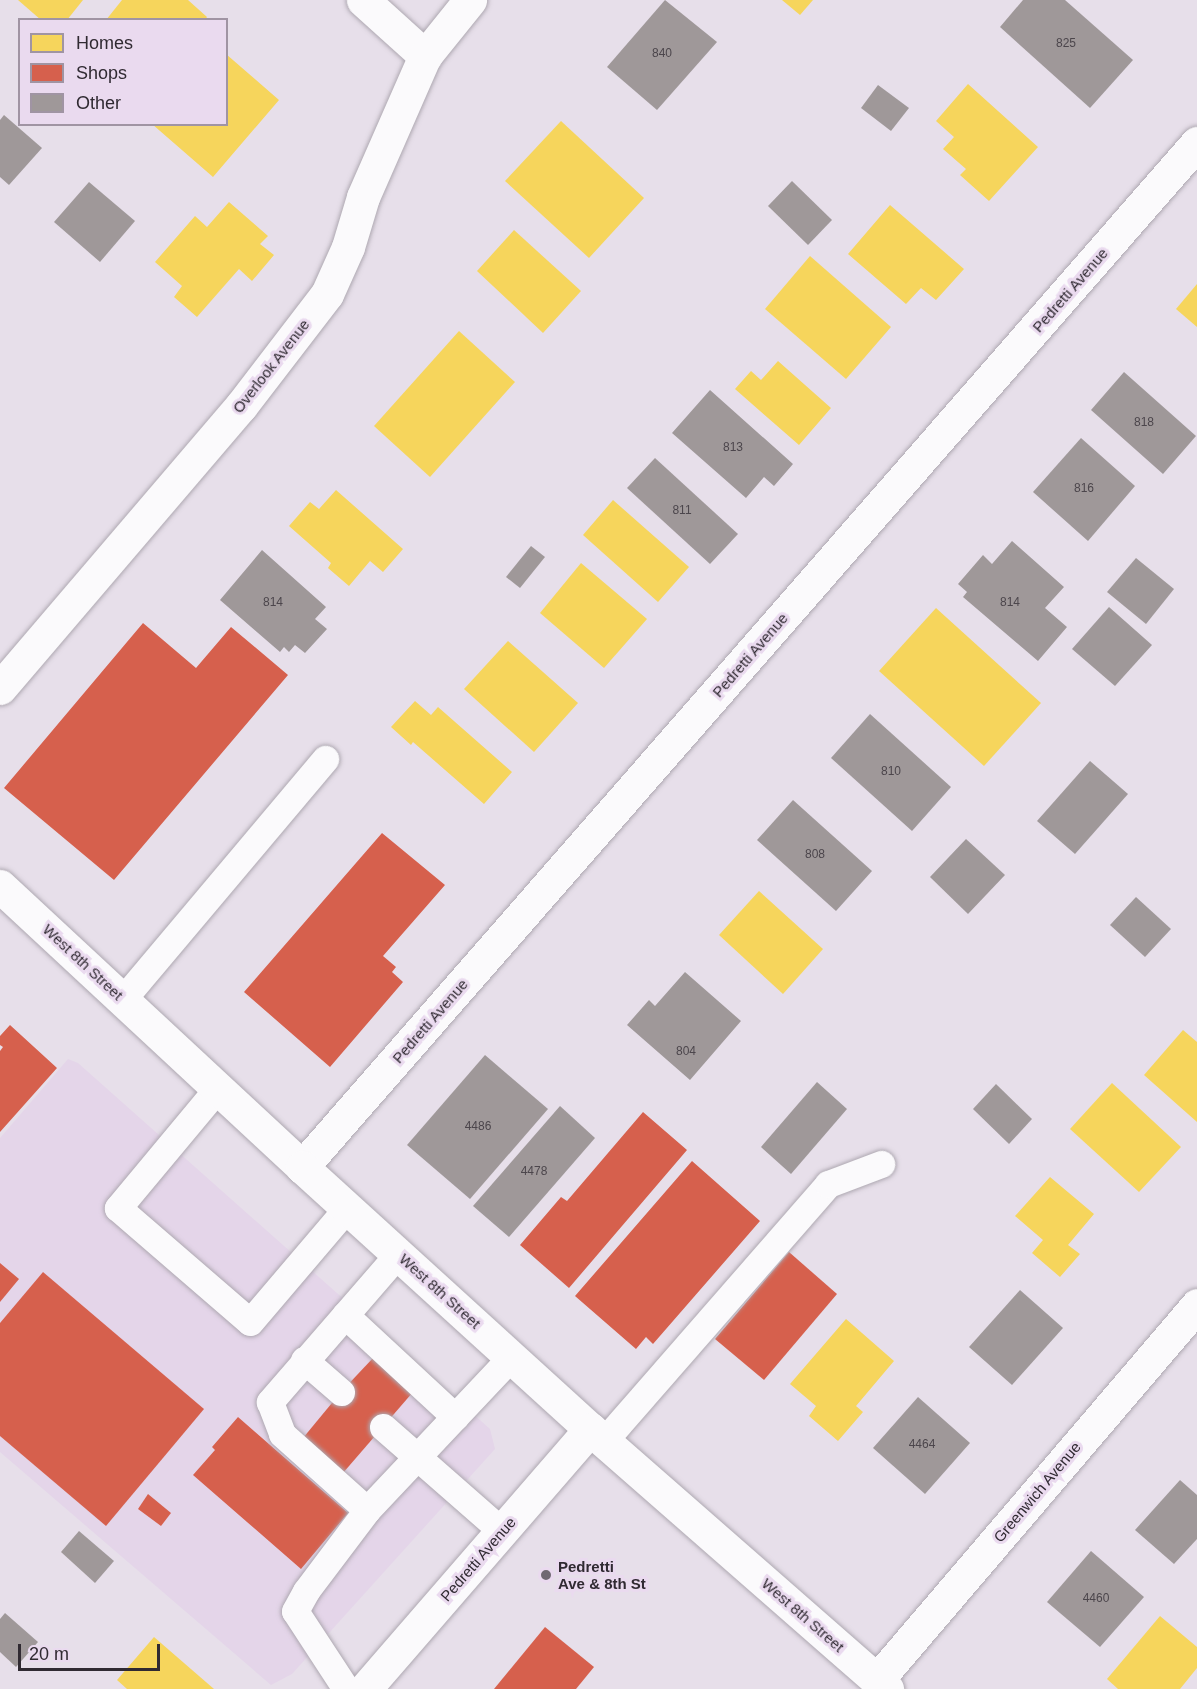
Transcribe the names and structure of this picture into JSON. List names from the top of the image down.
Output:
{
  "streets": {
    "street": [
      "Pedretti Avenue",
      "Overlook Avenue",
      "West 8th Street",
      "Greenwich Avenue"
    ]
  },
  "crossings": [
    ["Pedretti Avenue", "West 8th Street"],
    ["West 8th Street", "Greenwich Avenue"]
  ],
  "places": ["Pedretti Ave & 8th St"],
  "house_numbers": [
    "825",
    "840",
    "818",
    "813",
    "816",
    "811",
    "814",
    "814",
    "810",
    "808",
    "804",
    "4486",
    "4478",
    "4464",
    "4460"
  ],
  "legend": ["Homes", "Shops", "Other"],
  "scale_bar": "20 m"
}
